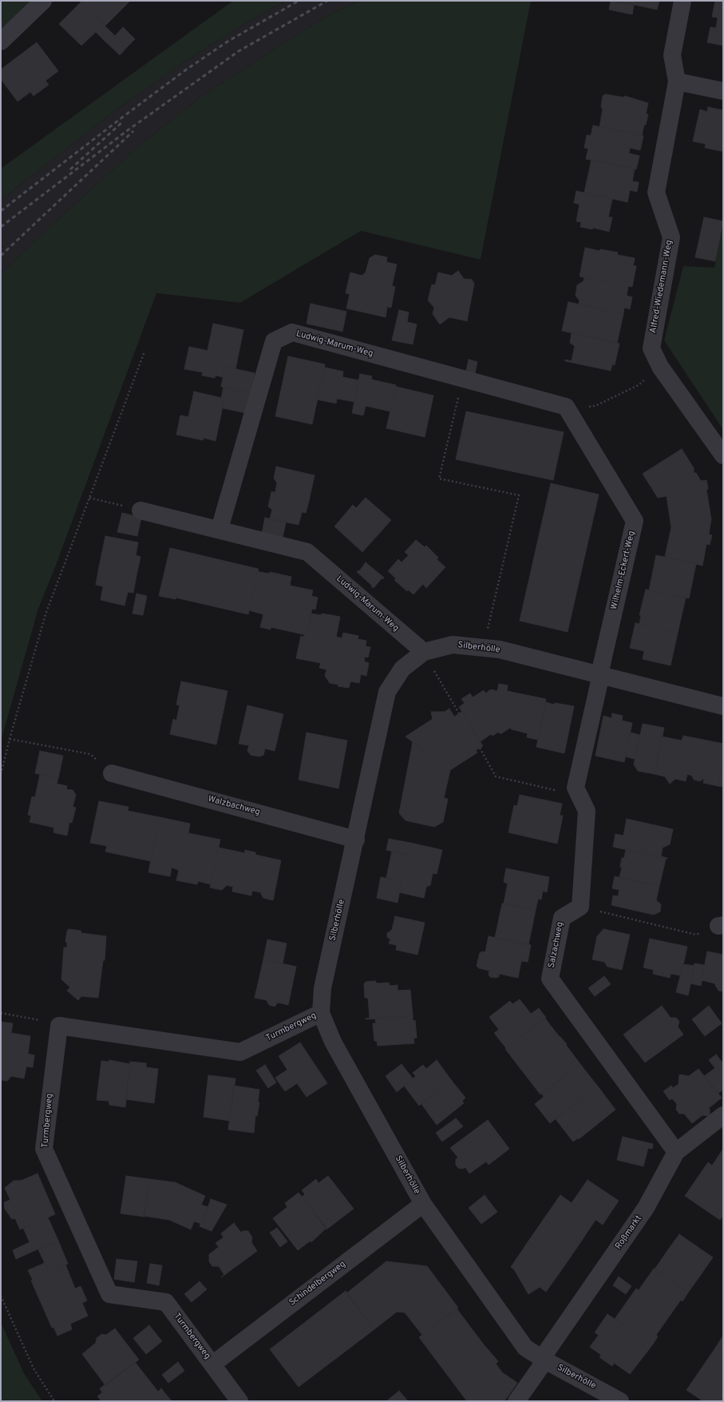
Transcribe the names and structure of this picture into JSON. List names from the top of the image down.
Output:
{
  "streets": {
    "street": [
      "Alfred-Wiedemann-Weg",
      "Ludwig-Marum-Weg",
      "Wilhelm-Eckert-Weg",
      "Silberhölle",
      "Walzbachweg",
      "Salzachweg",
      "Turmbergweg",
      "Roßmarkt",
      "Schindelbergweg"
    ]
  },
  "crossings": [
    ["Ludwig-Marum-Weg", "Wilhelm-Eckert-Weg"],
    ["Ludwig-Marum-Weg", "Silberhölle"],
    ["Wilhelm-Eckert-Weg", "Silberhölle"],
    ["Silberhölle", "Walzbachweg"],
    ["Silberhölle", "Turmbergweg"],
    ["Silberhölle", "Roßmarkt"],
    ["Silberhölle", "Schindelbergweg"],
    ["Salzachweg", "Roßmarkt"],
    ["Turmbergweg", "Schindelbergweg"]
  ]
}
